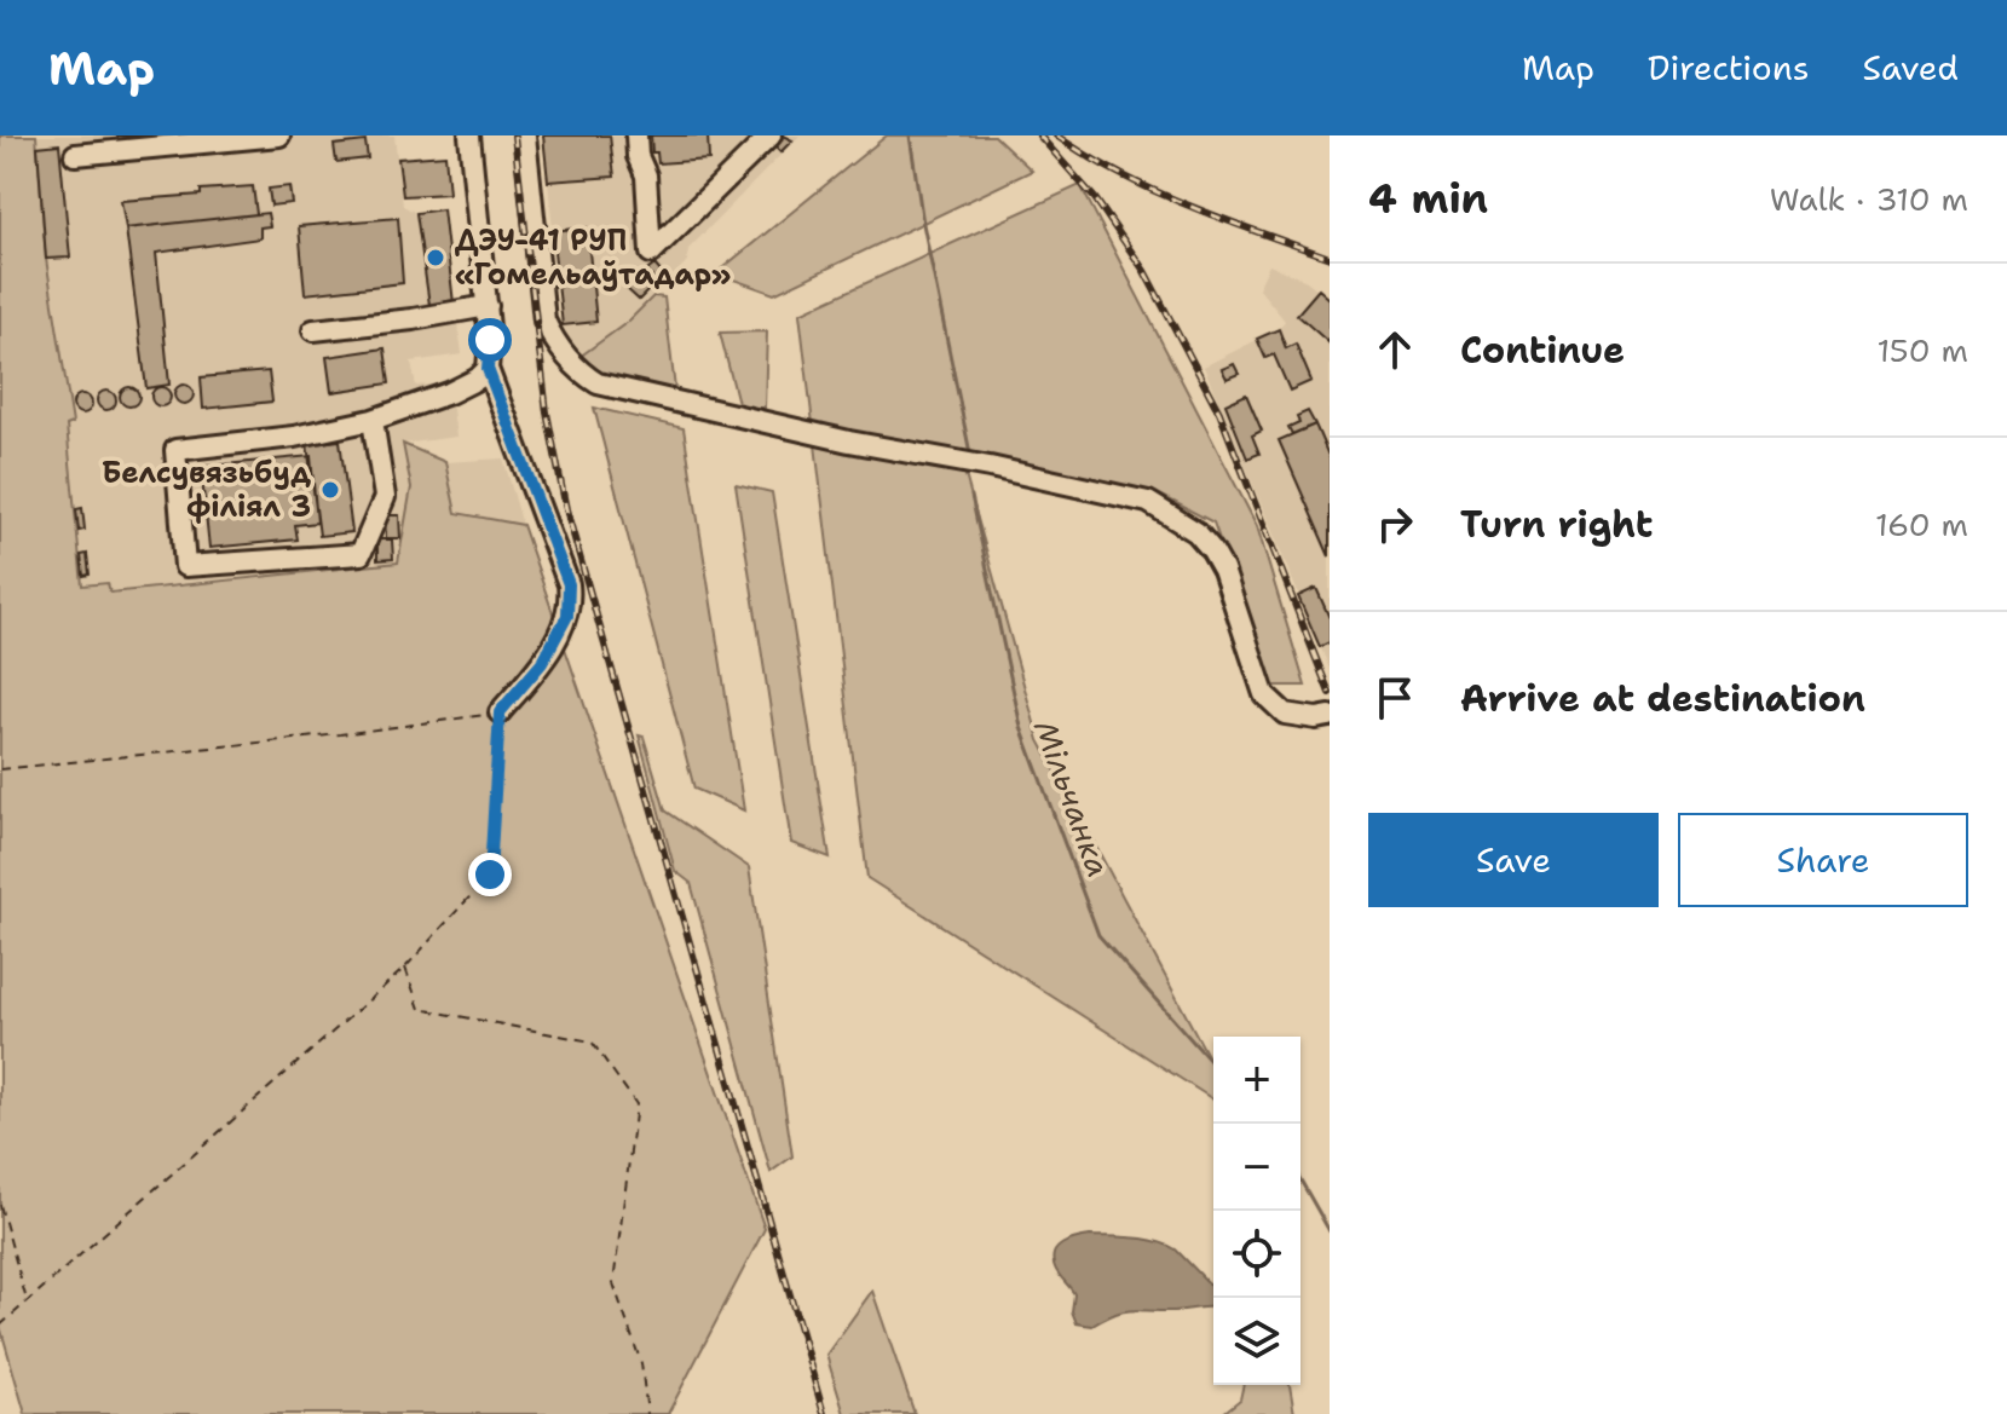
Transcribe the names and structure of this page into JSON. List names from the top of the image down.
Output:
{
  "water": ["Мільчанка"],
  "places": ["ДЭУ-41 РУП «Гомельаўтадар»", "Белсувязьбуд філіял 3"],
  "page": {
    "header": "Map",
    "nav": ["Map", "Directions", "Saved"],
    "heading": ["4 min", "Walk · 310 m"],
    "list": [
      ["Continue", "150 m"],
      ["Turn right", "160 m"],
      "Arrive at destination"
    ],
    "buttons": ["Save", "Share"],
    "map_buttons": ["+", "−"]
  }
}
